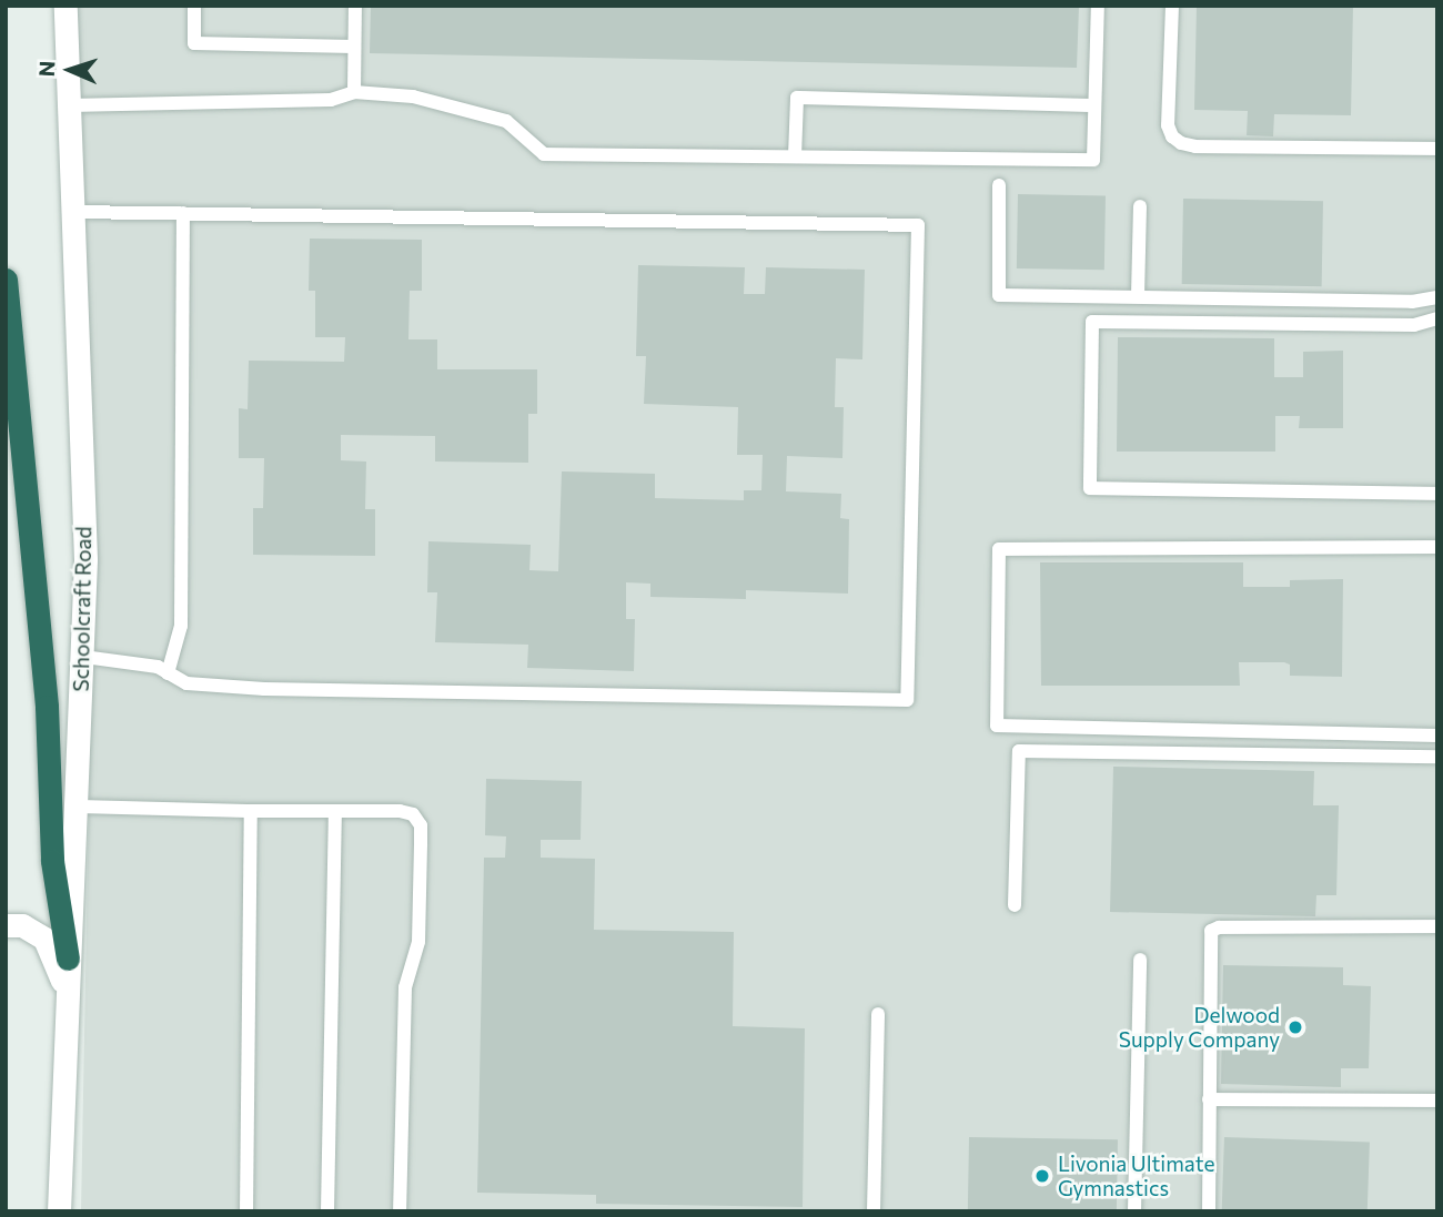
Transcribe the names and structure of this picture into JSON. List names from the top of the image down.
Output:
{
  "streets": {
    "main road": ["Schoolcraft Road"]
  },
  "places": ["Delwood Supply Company", "Livonia Ultimate Gymnastics"],
  "north": "left"
}
